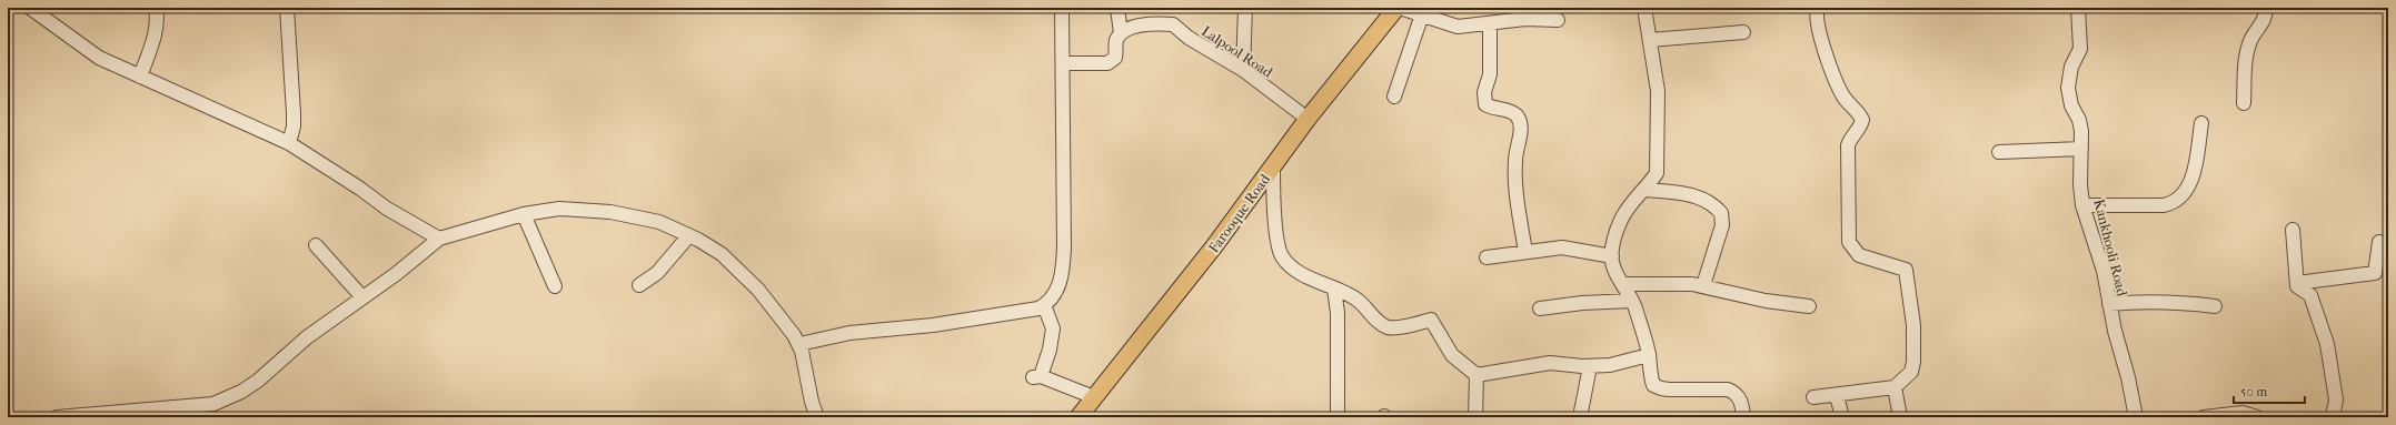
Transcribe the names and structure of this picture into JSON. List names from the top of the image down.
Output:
{
  "streets": {
    "main road": ["Farooque Road"],
    "street": ["Lalpool Road", "Kankhooli Road"]
  },
  "crossings": [
    ["Lalpool Road", "Farooque Road"]
  ],
  "scale_bar": "50 m"
}
